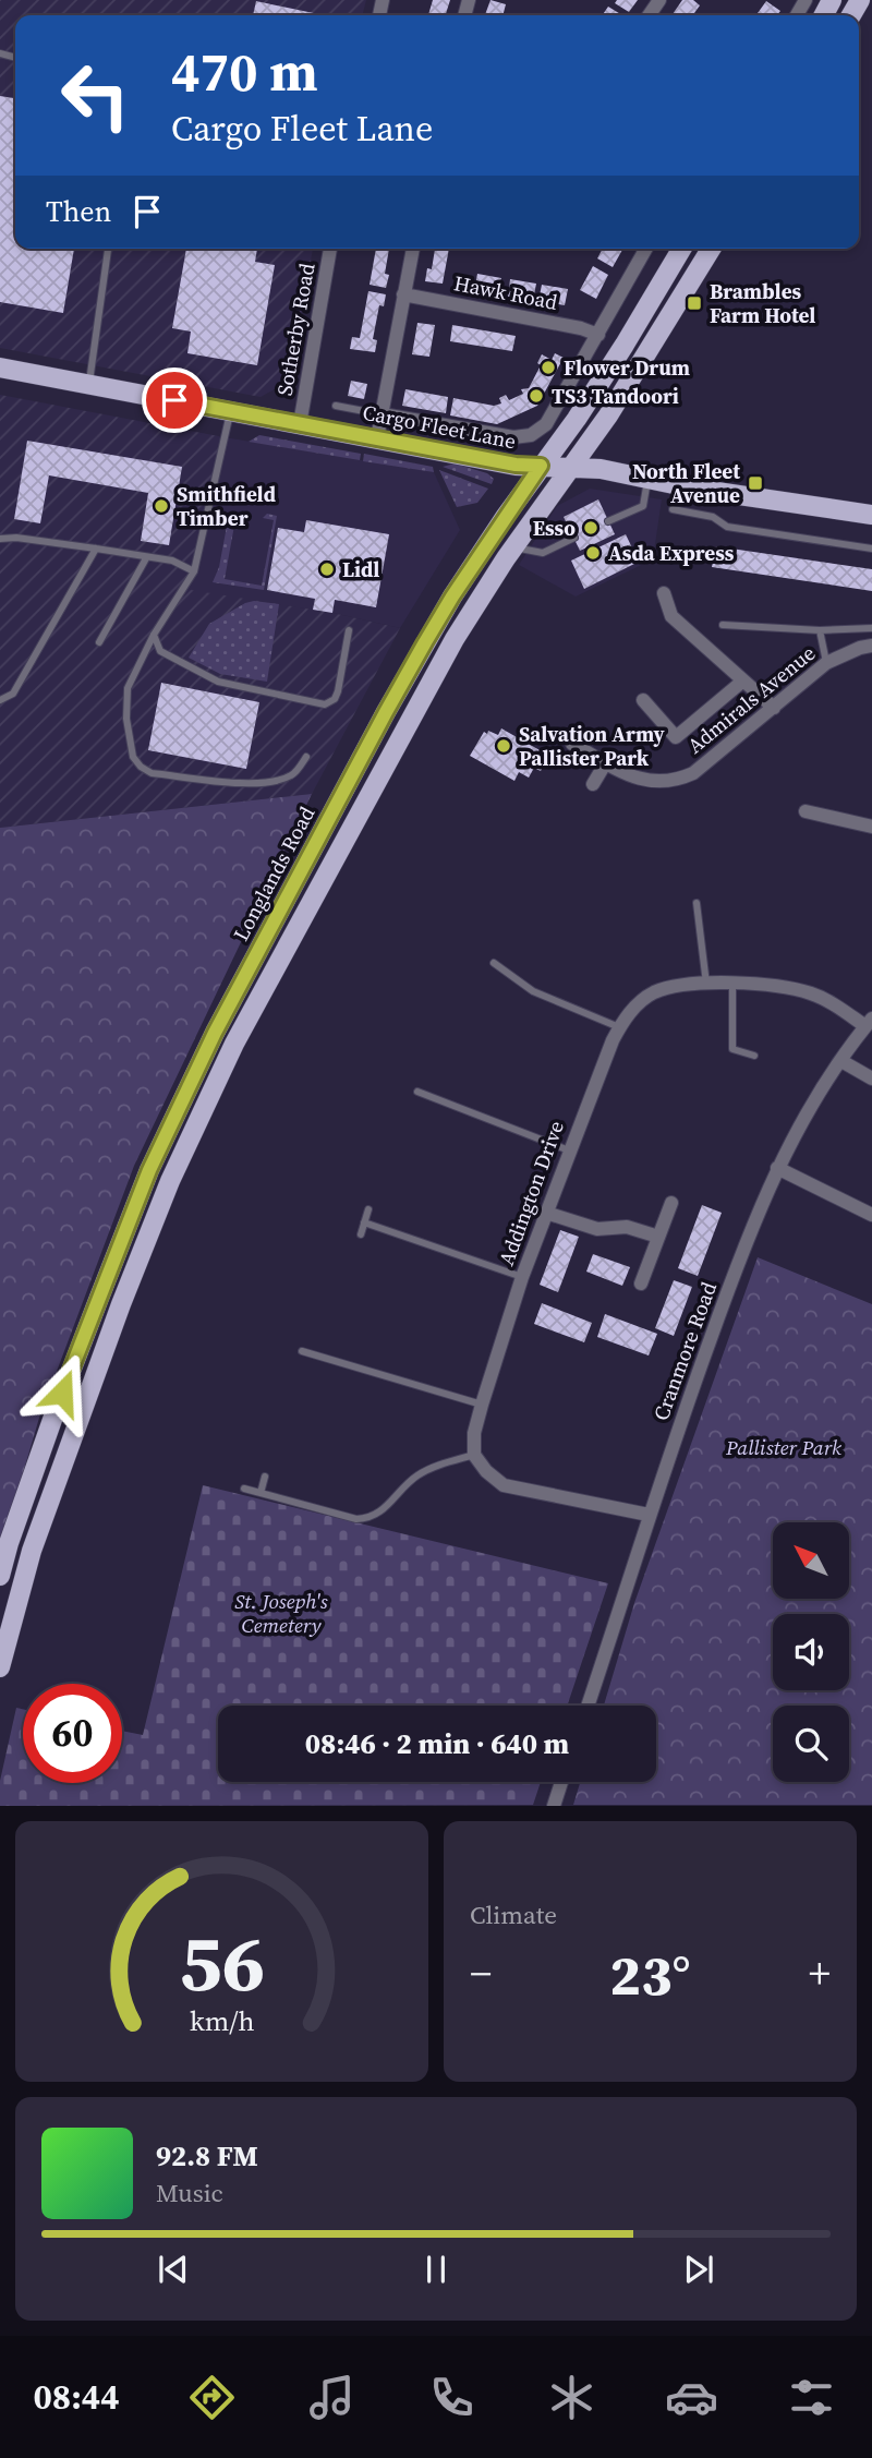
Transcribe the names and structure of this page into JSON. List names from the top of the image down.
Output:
{
  "streets": {
    "main road": ["Cargo Fleet Lane", "Longlands Road"],
    "street": [
      "Hawk Road",
      "Sotherby Road",
      "Admirals Avenue",
      "Addington Drive",
      "Cranmore Road"
    ]
  },
  "crossings": [
    ["Sotherby Road", "Cargo Fleet Lane"],
    ["Cargo Fleet Lane", "Longlands Road"],
    ["Addington Drive", "Cranmore Road"]
  ],
  "parks": ["Pallister Park", "St. Joseph's Cemetery"],
  "places": {
    "transit": ["Brambles Farm Hotel", "North Fleet Avenue"],
    "other": [
      "Flower Drum",
      "TS3 Tandoori",
      "Smithfield Timber",
      "Esso",
      "Asda Express",
      "Lidl",
      "Salvation Army Pallister Park"
    ]
  },
  "north": "top left",
  "page": {
    "turn": ["470 m", "Cargo Fleet Lane"],
    "then": "Then",
    "limit": "60",
    "trip": "08:46 · 2 min · 640 m",
    "tile": "Climate",
    "heat": ["−", "23°", "+"],
    "song": ["92.8 FM", "Music"],
    "tabs": "08:44",
    "gauge": ["56", "km/h"]
  }
}
